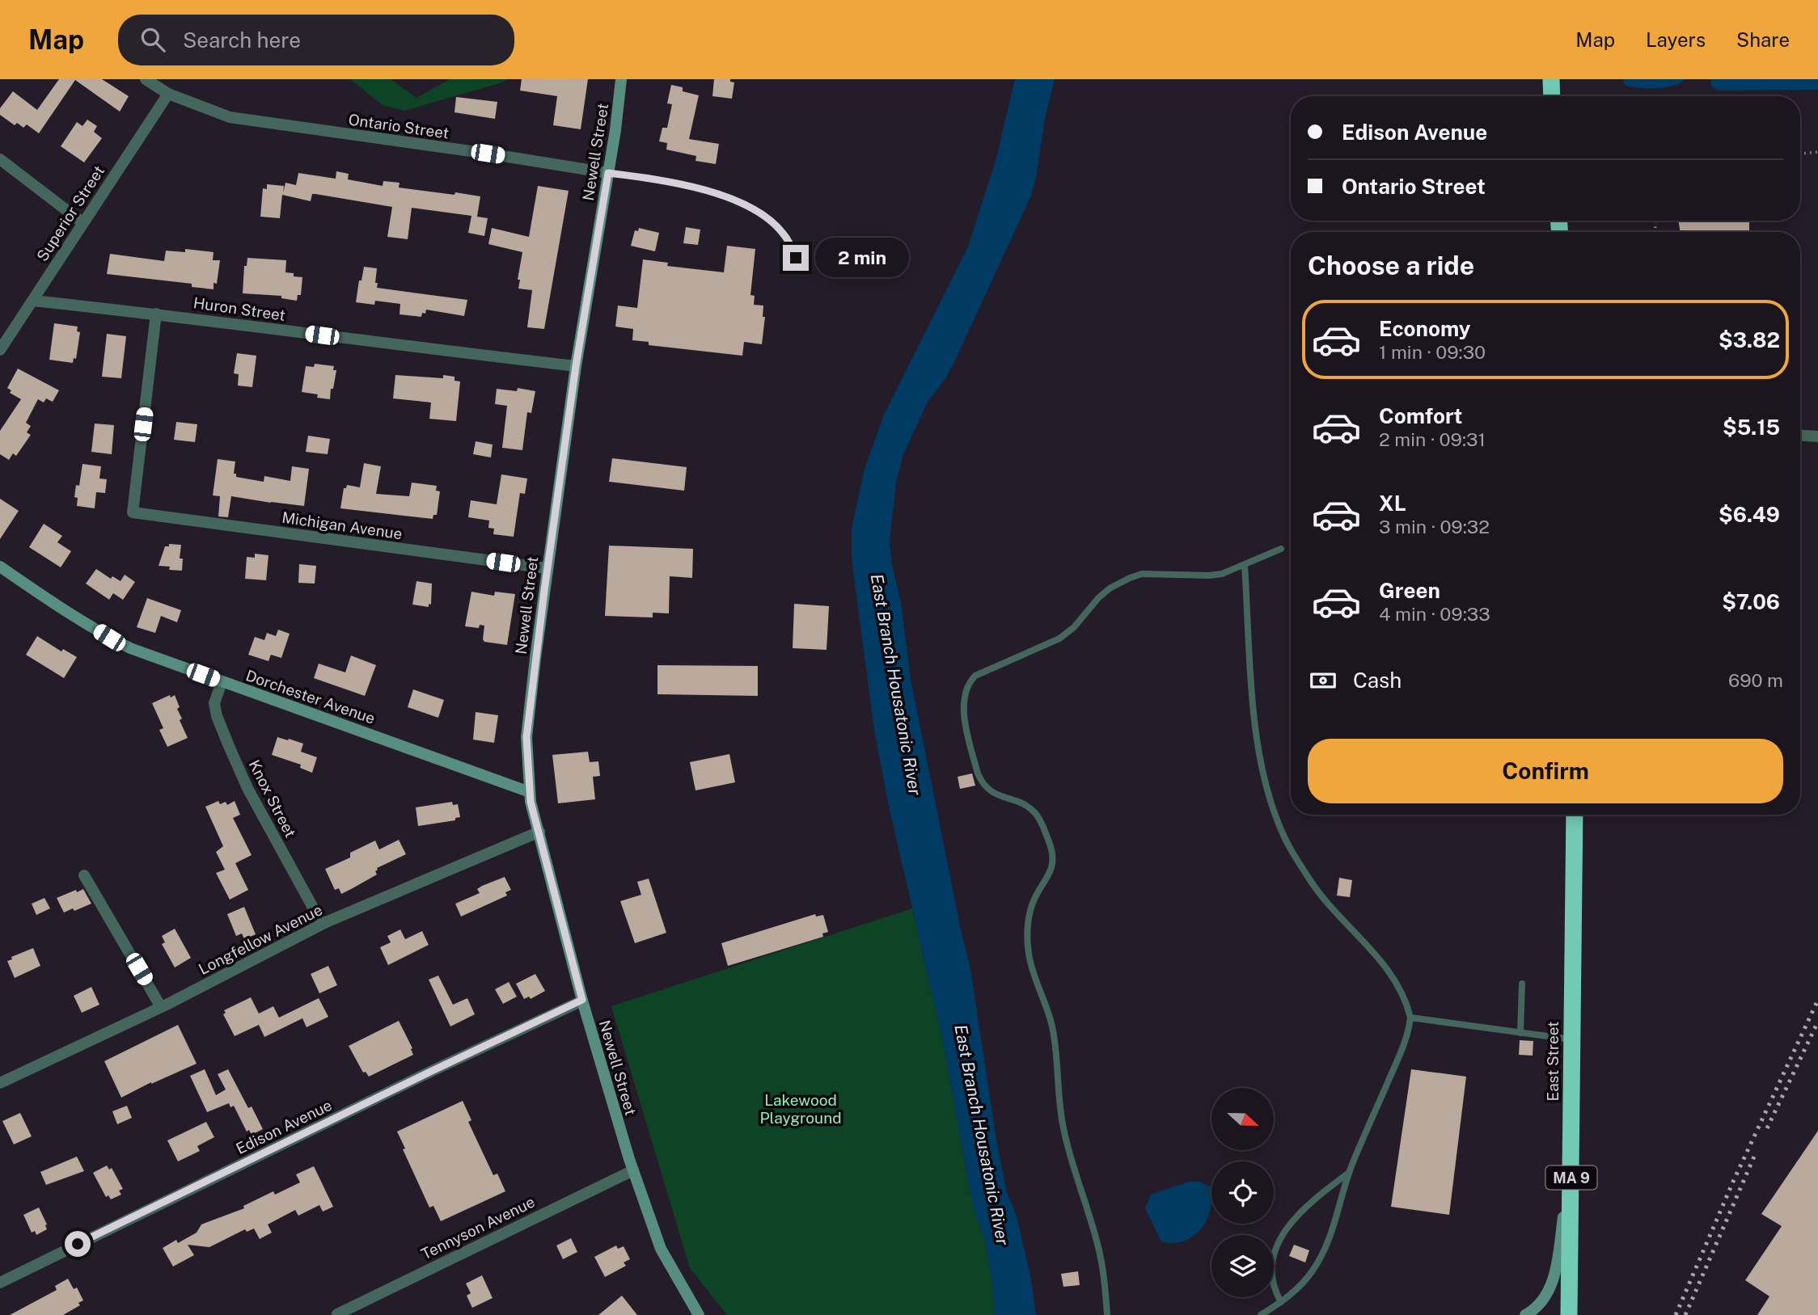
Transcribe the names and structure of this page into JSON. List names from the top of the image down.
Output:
{
  "streets": {
    "highway": ["East Street", "MA 9"],
    "street": [
      "Ontario Street",
      "Newell Street",
      "Superior Street",
      "Huron Street",
      "Michigan Avenue",
      "Dorchester Avenue",
      "Knox Street",
      "Longfellow Avenue",
      "Edison Avenue",
      "Tennyson Avenue"
    ]
  },
  "crossings": [
    ["Ontario Street", "Newell Street"],
    ["Ontario Street", "Superior Street"],
    ["Newell Street", "Huron Street"],
    ["Newell Street", "Michigan Avenue"],
    ["Newell Street", "Dorchester Avenue"],
    ["Newell Street", "Longfellow Avenue"],
    ["Newell Street", "Edison Avenue"],
    ["Newell Street", "Tennyson Avenue"],
    ["Superior Street", "Huron Street"],
    ["Huron Street", "Michigan Avenue"],
    ["Dorchester Avenue", "Knox Street"],
    ["Knox Street", "Longfellow Avenue"]
  ],
  "water": ["East Branch Housatonic River"],
  "parks": ["Lakewood Playground"],
  "north": "right",
  "page": {
    "header": "Map",
    "search": "Search here",
    "nav": ["Map", "Layers", "Share"],
    "banner": ["Edison Avenue", "Ontario Street"],
    "heading": "Choose a ride",
    "bubble": "2 min",
    "list": [
      {
        "name": "Economy",
        "note": "1 min · 09:30",
        "value": "$3.82"
      },
      {
        "name": "Comfort",
        "note": "2 min · 09:31",
        "value": "$5.15"
      },
      {
        "name": "XL",
        "note": "3 min · 09:32",
        "value": "$6.49"
      },
      {
        "name": "Green",
        "note": "4 min · 09:33",
        "value": "$7.06"
      }
    ],
    "pay": ["Cash", "690 m"],
    "buttons": "Confirm"
  }
}
